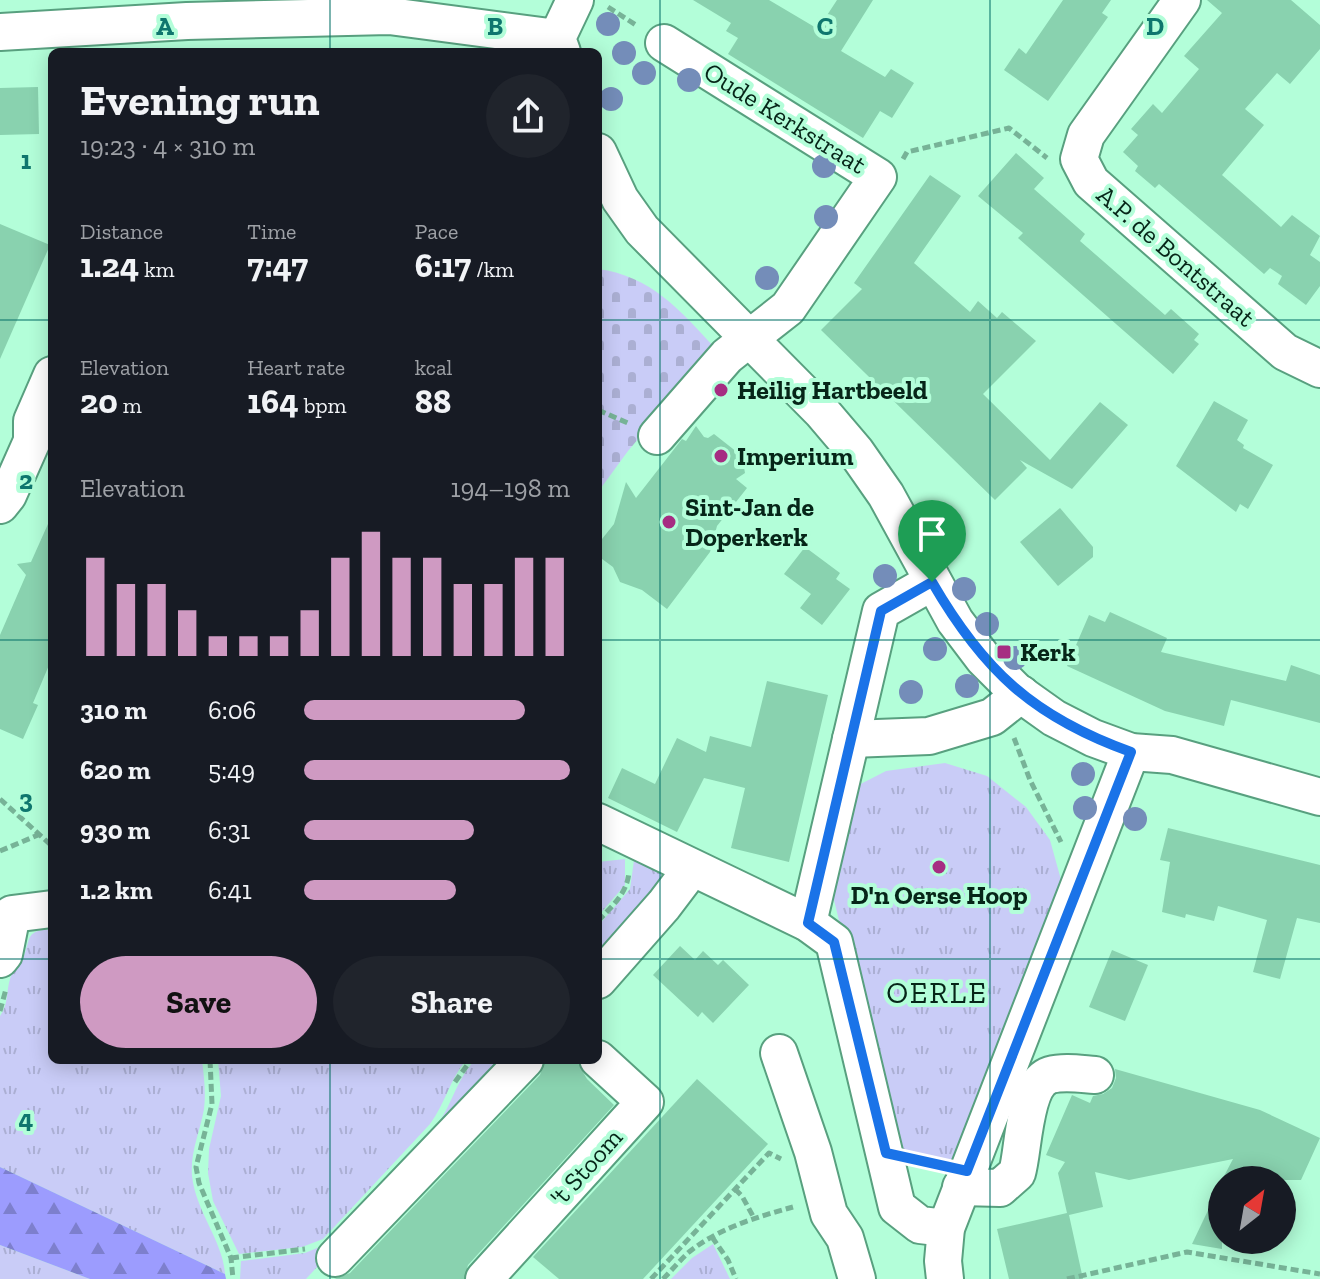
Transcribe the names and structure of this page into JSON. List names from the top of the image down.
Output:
{
  "streets": {
    "street": ["Oude Kerkstraat", "A.P. de Bontstraat", "'t Stoom"]
  },
  "districts": ["OERLE"],
  "places": {
    "other": [
      "Heilig Hartbeeld",
      "Imperium",
      "Sint-Jan de Doperkerk",
      "D'n Oerse Hoop"
    ],
    "transit": ["Kerk"]
  },
  "north": "top right",
  "page": {
    "heading": ["Evening run", "19:23 · 4 × 310 m"],
    "stats": [
      ["Distance", "1.24 km"],
      ["Time", "7:47"],
      ["Pace", "6:17 /km"],
      ["Elevation", "20 m"],
      ["Heart rate", "164 bpm"],
      ["kcal", "88"]
    ],
    "chart": ["Elevation", "194–198 m"],
    "list": [
      {
        "name": "310 m",
        "note": "6:06"
      },
      {
        "name": "620 m",
        "note": "5:49"
      },
      {
        "name": "930 m",
        "note": "6:31"
      },
      {
        "name": "1.2 km",
        "note": "6:41"
      }
    ],
    "buttons": ["Save", "Share"]
  },
  "grid": {
    "columns": [
      "A",
      "B",
      "C",
      "D"
    ],
    "rows": [
      "1",
      "2",
      "3",
      "4"
    ]
  }
}
